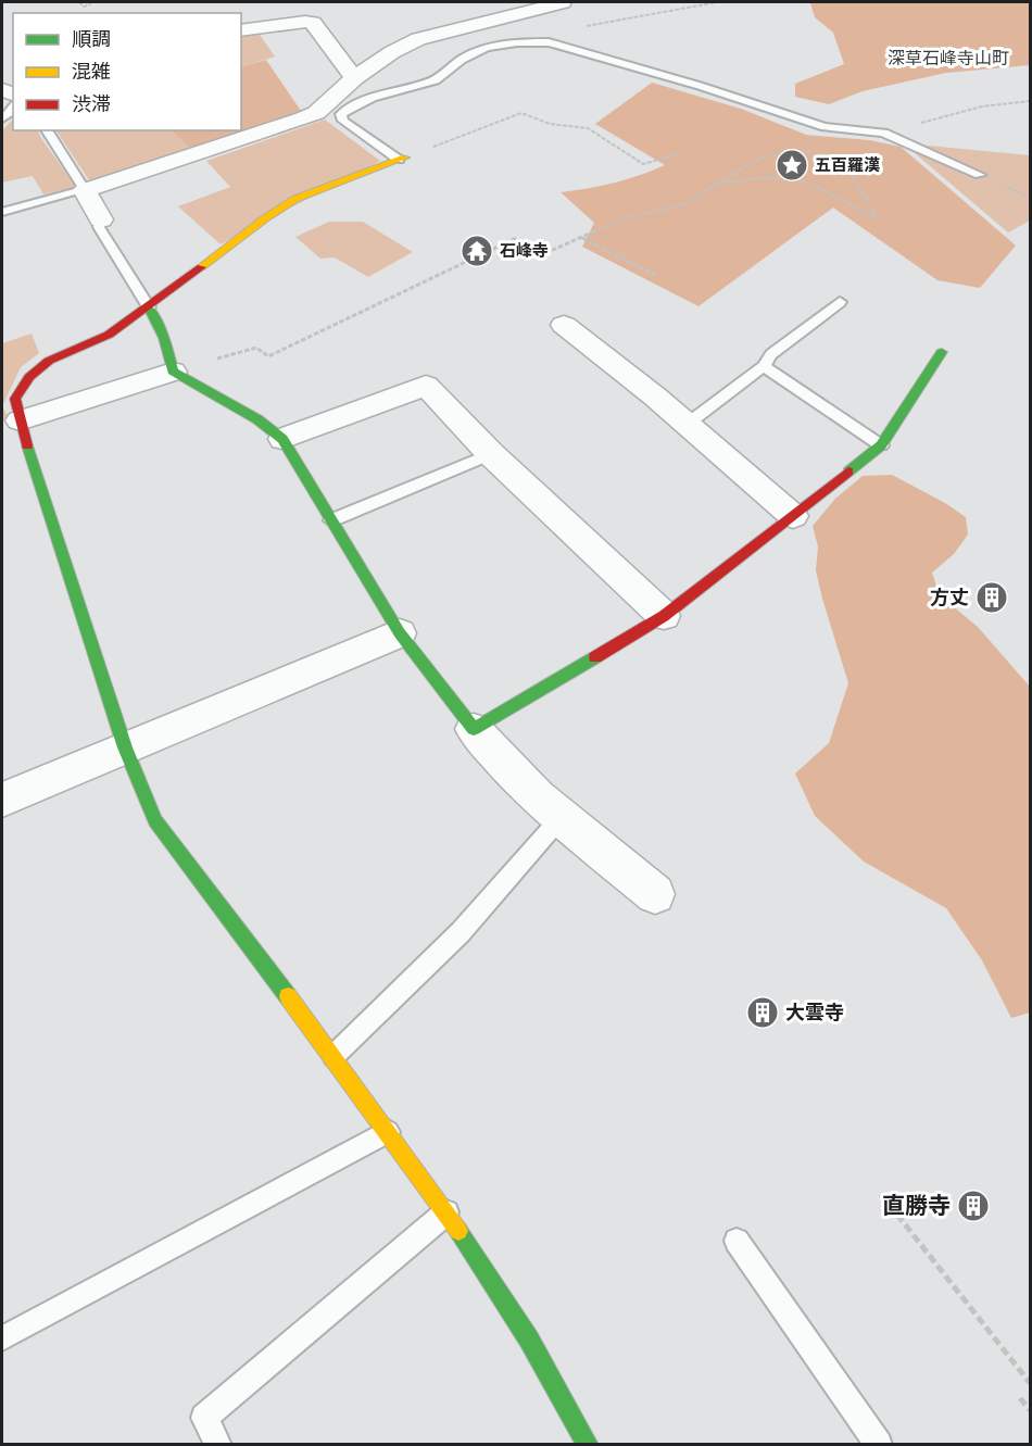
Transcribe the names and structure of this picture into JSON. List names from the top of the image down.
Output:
{
  "districts": ["深草石峰寺山町"],
  "places": {
    "place": ["五百羅漢"],
    "temple": ["石峰寺"],
    "building": ["方丈", "大雲寺", "直勝寺"]
  },
  "legend": ["順調", "混雑", "渋滞"]
}
